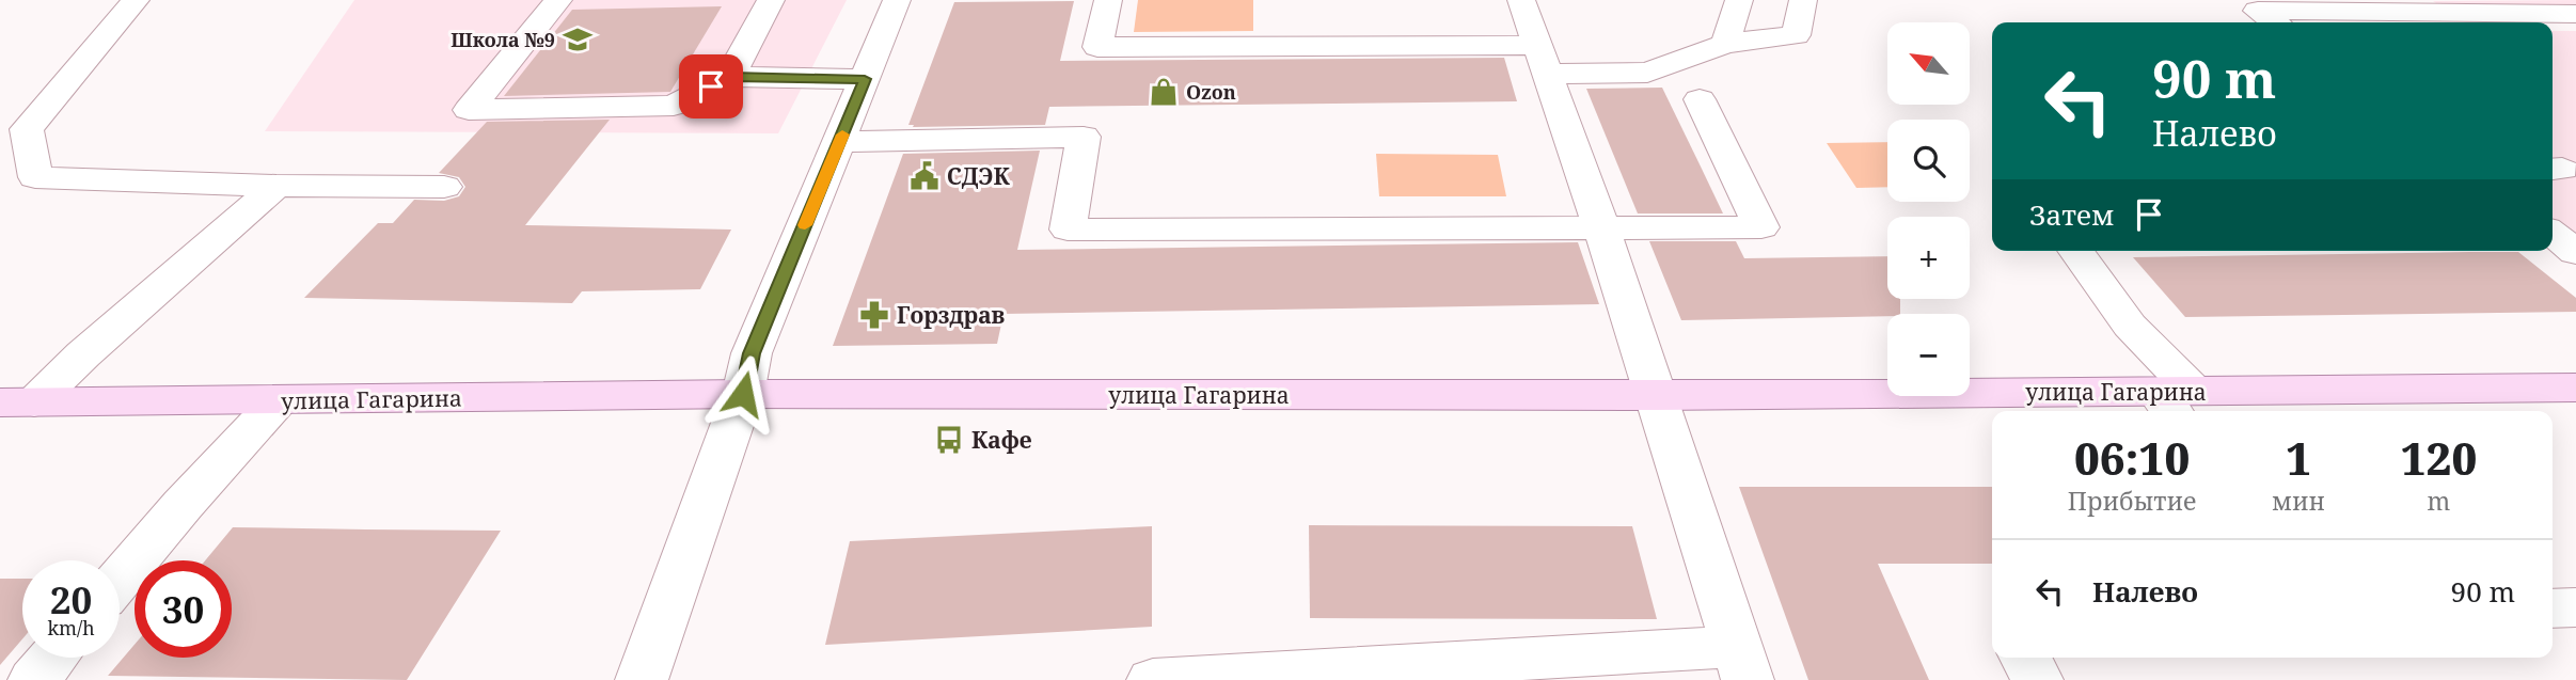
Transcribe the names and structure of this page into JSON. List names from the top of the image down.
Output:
{
  "streets": {
    "main road": ["улица Гагарина"]
  },
  "places": {
    "school or university": ["Школа №9"],
    "shop": ["Ozon"],
    "public building": ["СДЭК"],
    "pharmacy": ["Горздрав"],
    "bus stop": ["Кафе"]
  },
  "north": "top left",
  "page": {
    "map_buttons": ["+", "−"],
    "turn": ["90 m", "Налево"],
    "then": "Затем",
    "eta": [
      "06:10",
      "Прибытие",
      "1",
      "мин",
      "120",
      "m"
    ],
    "list": [
      {
        "name": "Налево",
        "value": "90 m"
      }
    ],
    "speed": "20 km/h",
    "limit": "30"
  }
}
